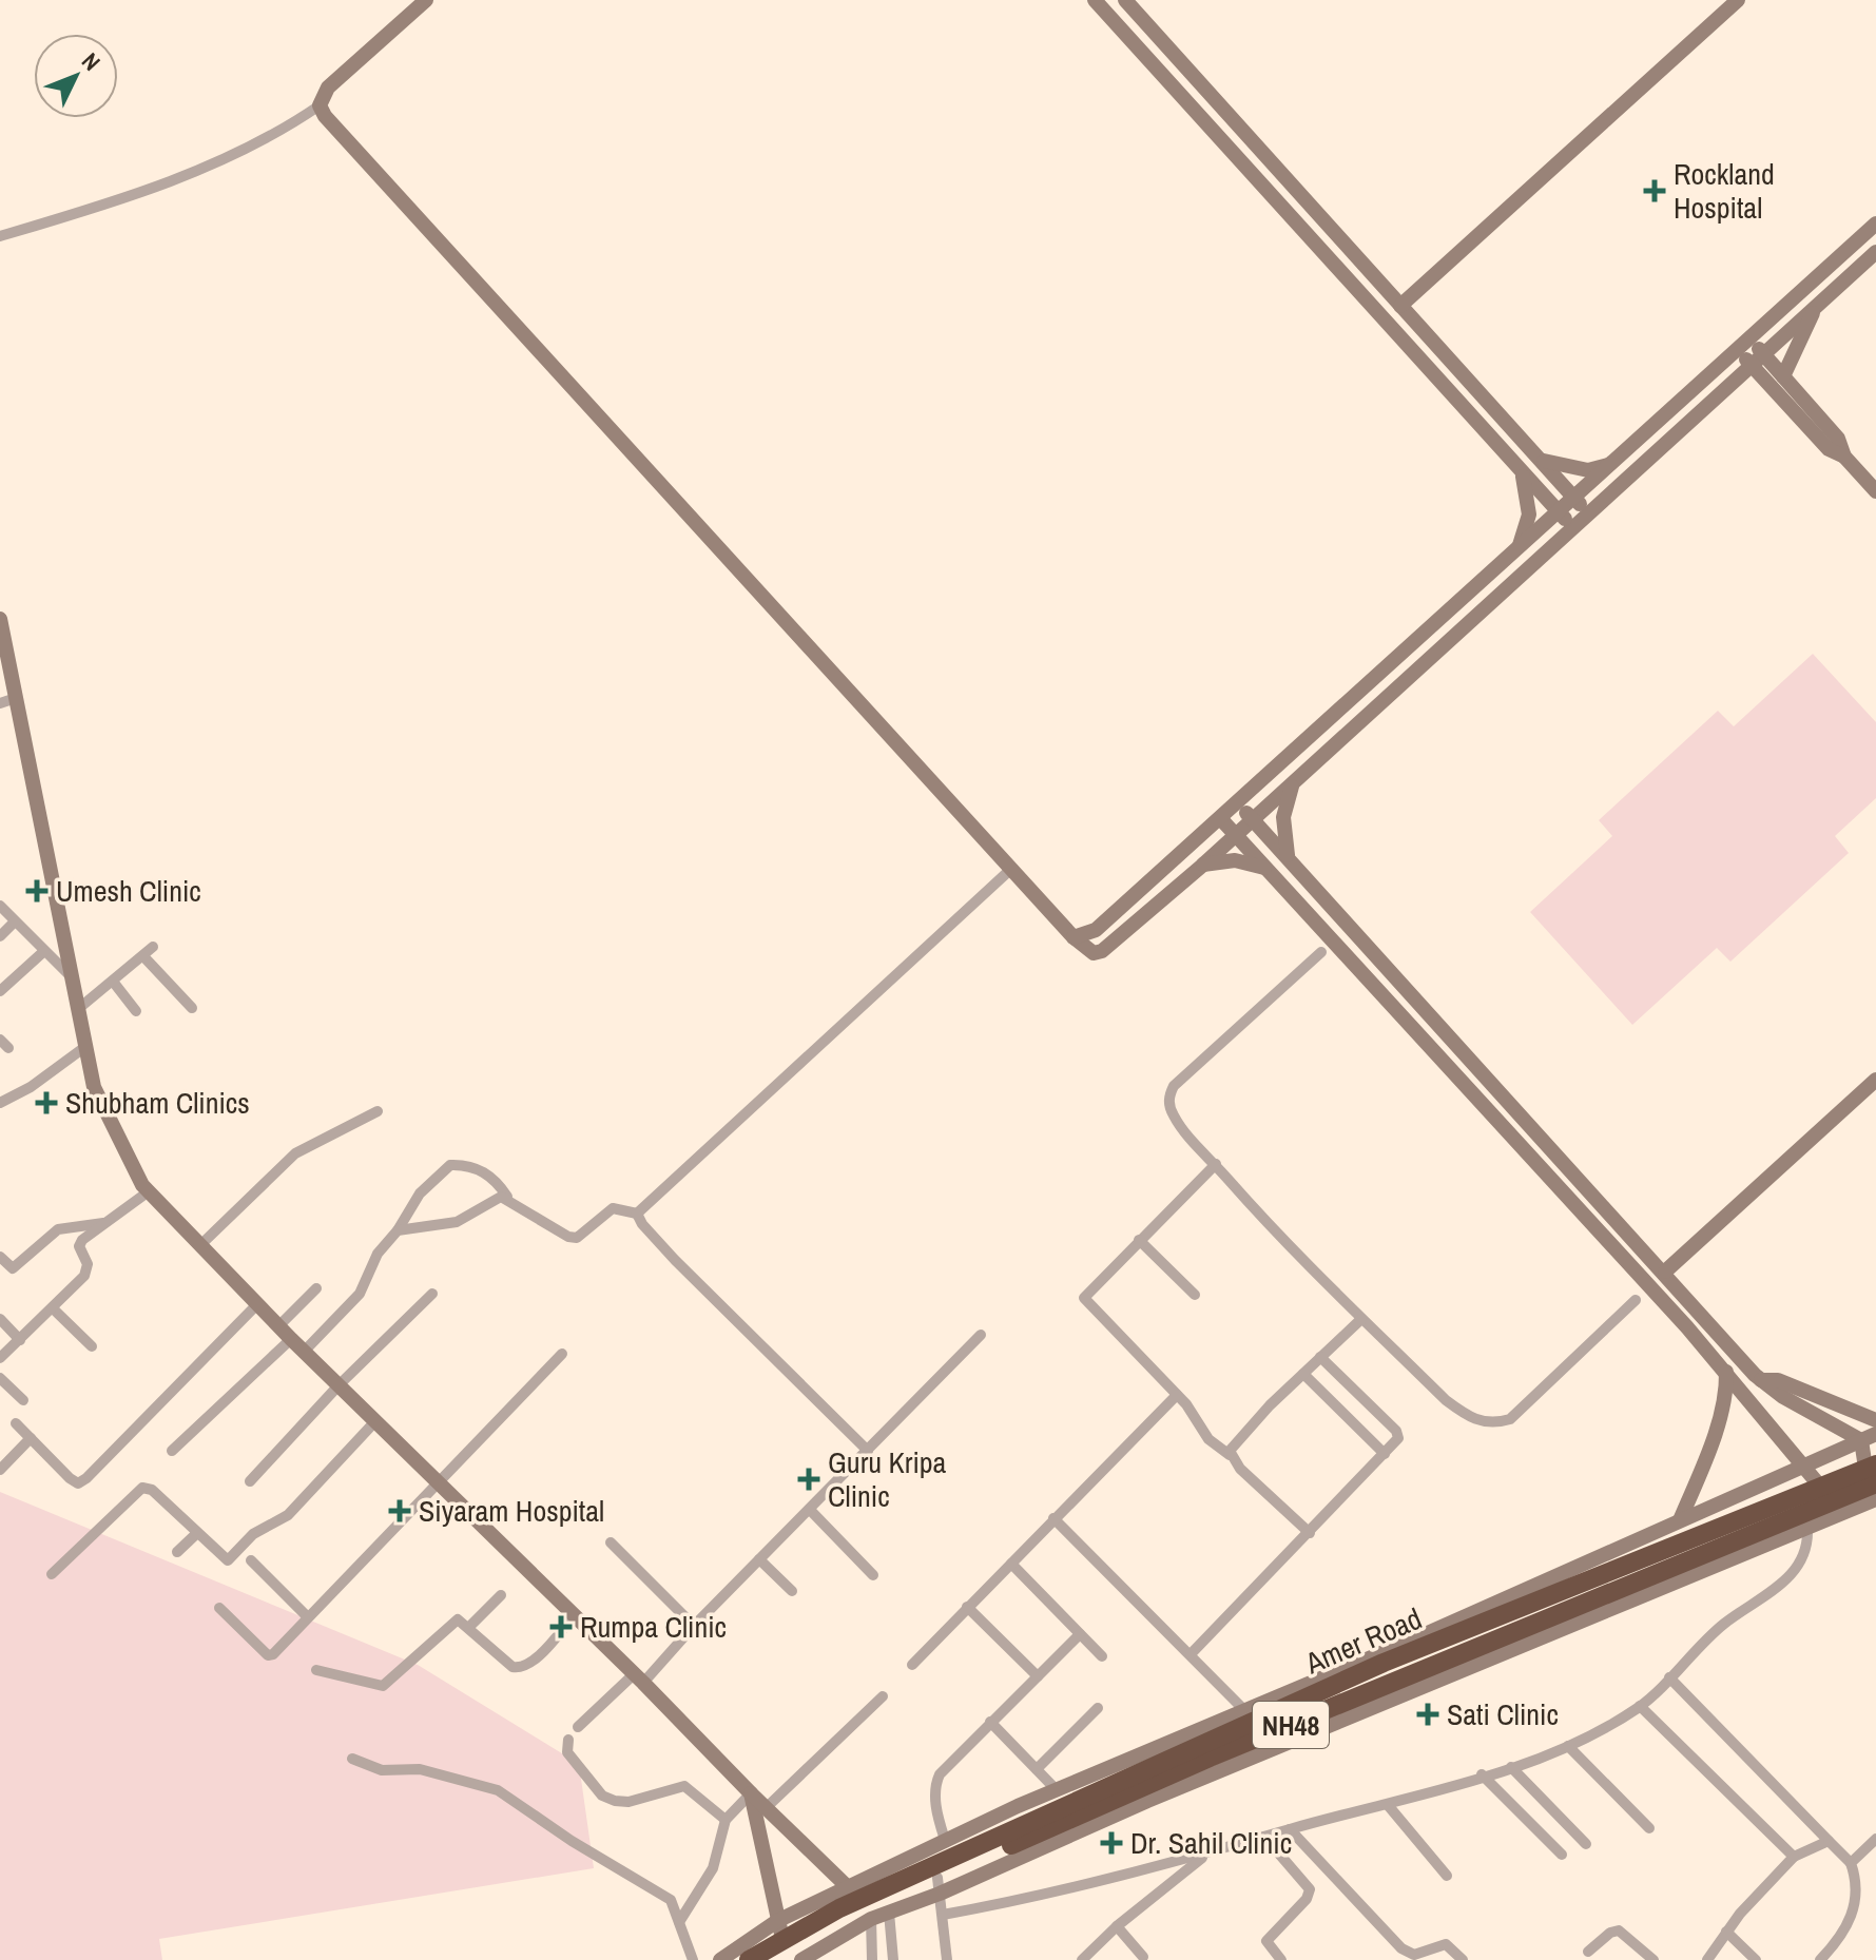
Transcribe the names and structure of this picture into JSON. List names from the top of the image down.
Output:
{
  "streets": {
    "highway": ["Amer Road", "NH48"]
  },
  "places": {
    "health": [
      "Rockland Hospital",
      "Umesh Clinic",
      "Shubham Clinics",
      "Guru Kripa Clinic",
      "Siyaram Hospital",
      "Rumpa Clinic",
      "Sati Clinic",
      "Dr. Sahil Clinic"
    ]
  },
  "north": "top right"
}
